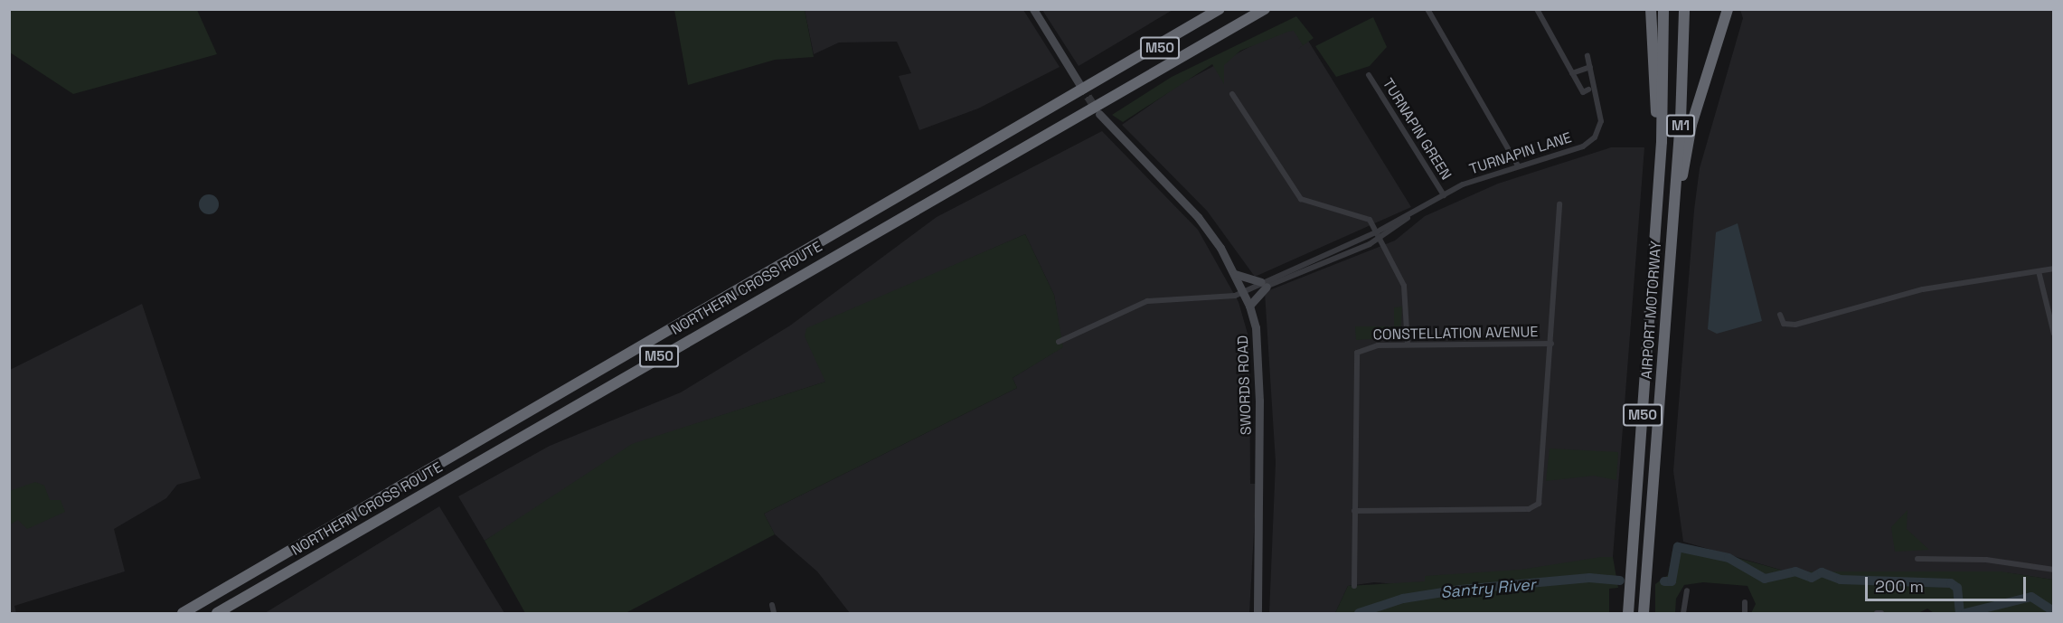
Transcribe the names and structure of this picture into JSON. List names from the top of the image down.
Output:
{
  "streets": {
    "highway": [
      "M50",
      "M1",
      "NORTHERN CROSS ROUTE",
      "AIRPORT MOTORWAY"
    ],
    "main road": ["SWORDS ROAD"],
    "street": ["TURNAPIN GREEN", "TURNAPIN LANE", "CONSTELLATION AVENUE"]
  },
  "crossings": [
    ["M50", "NORTHERN CROSS ROUTE"],
    ["M50", "AIRPORT MOTORWAY"],
    ["TURNAPIN GREEN", "TURNAPIN LANE"],
    ["TURNAPIN LANE", "SWORDS ROAD"]
  ],
  "water": ["Santry River"],
  "scale_bar": "200 m"
}
